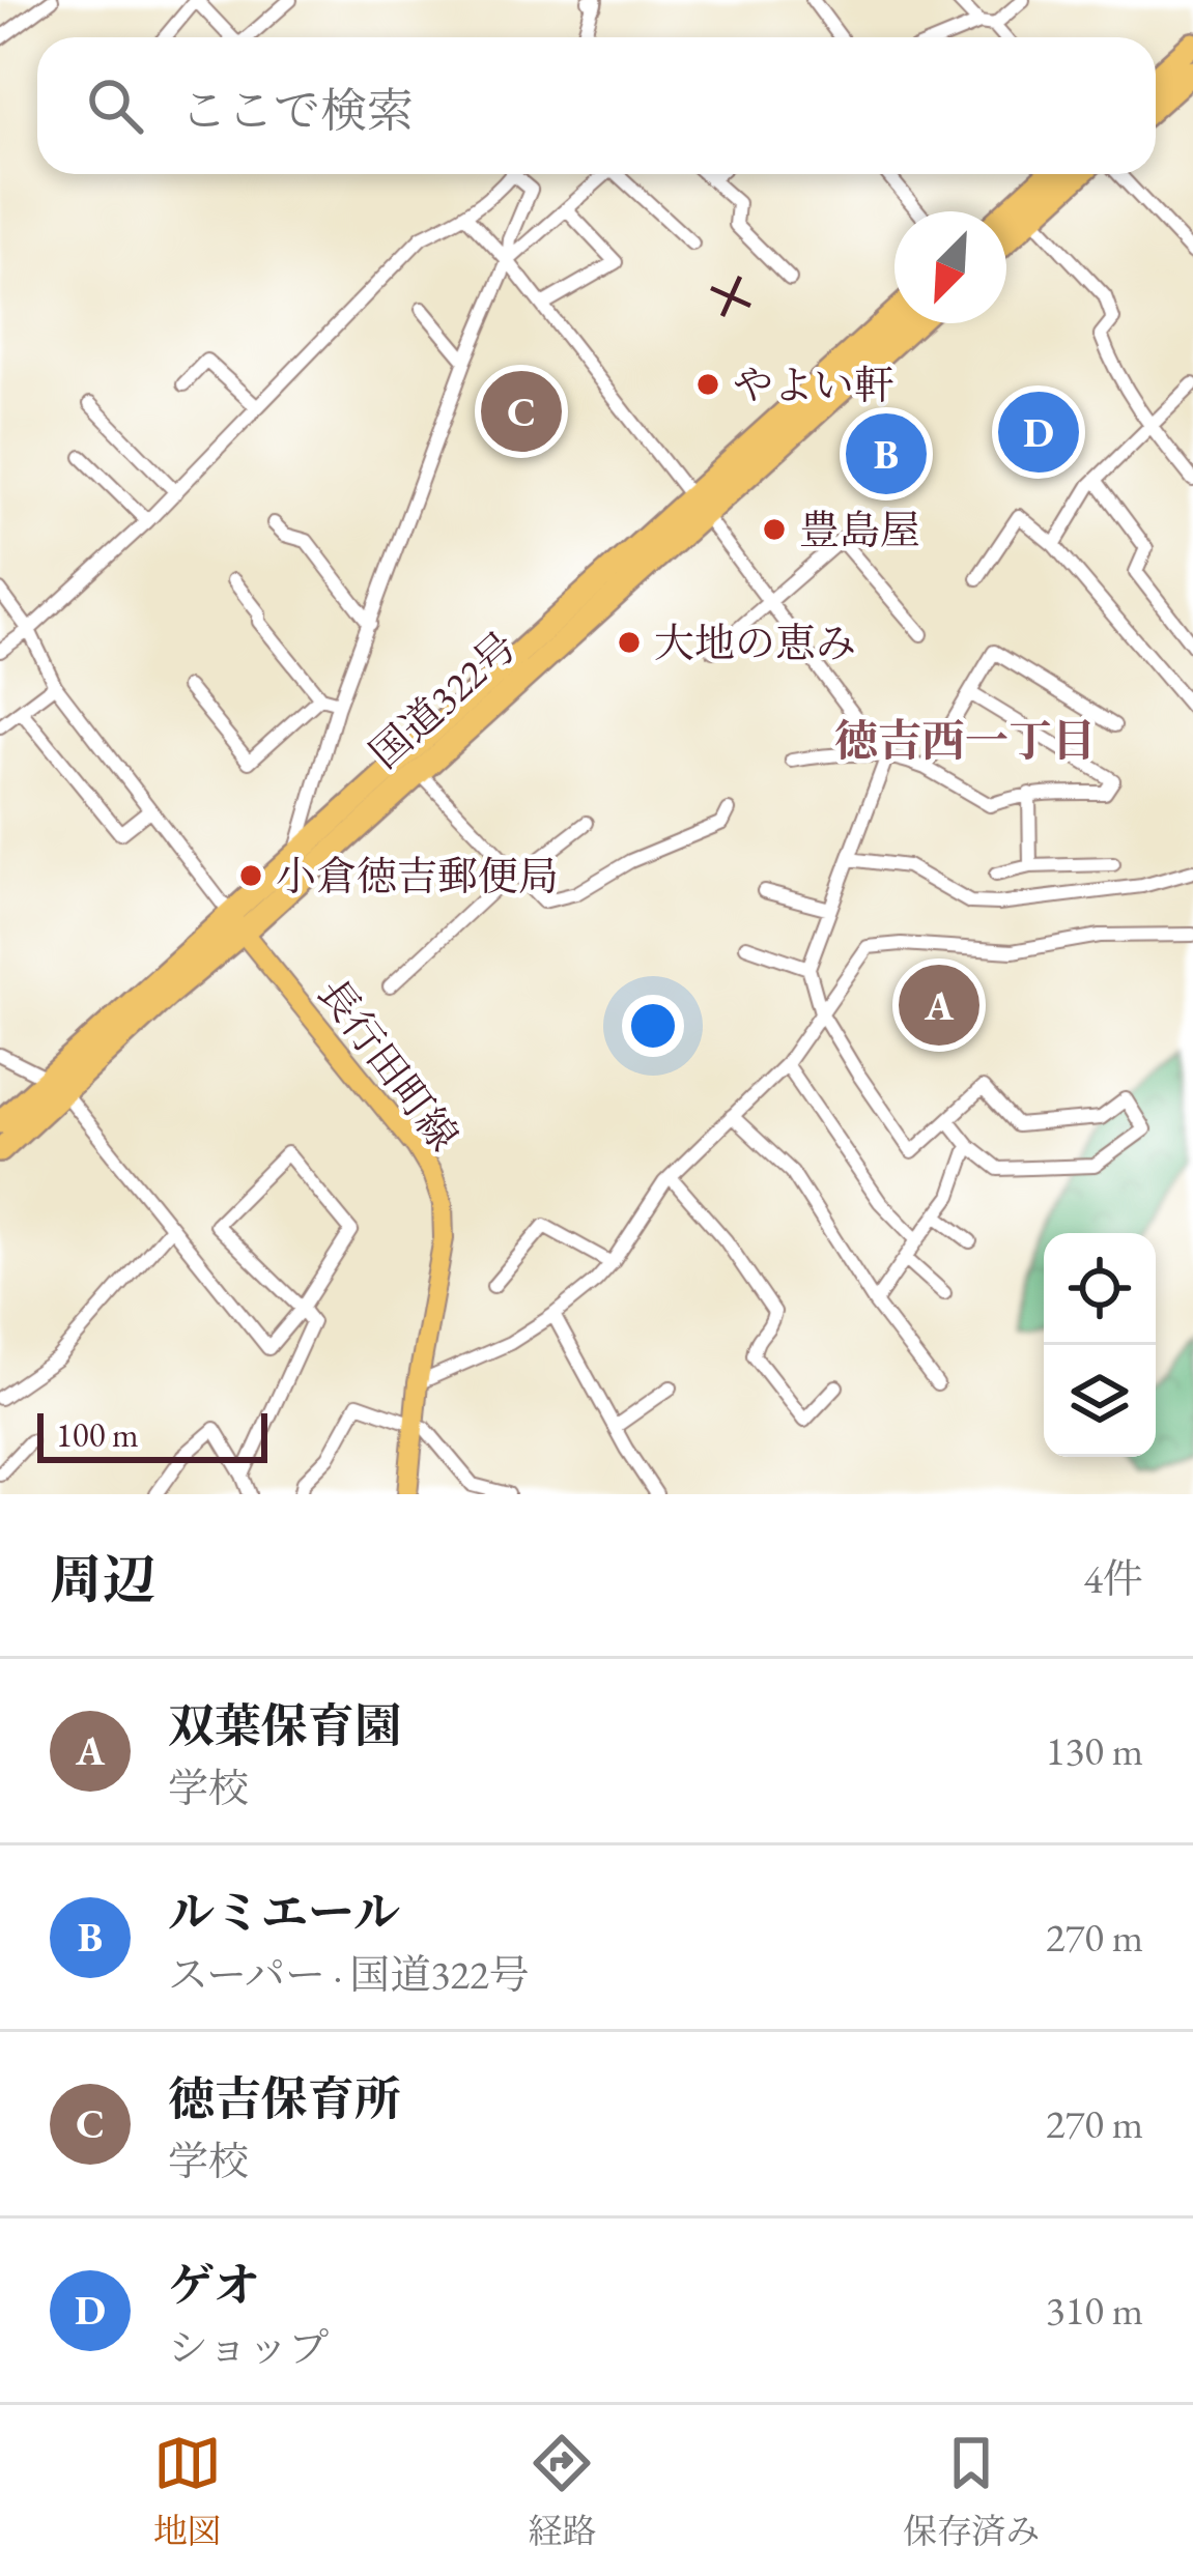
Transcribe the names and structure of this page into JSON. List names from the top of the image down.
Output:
{
  "streets": {
    "highway": ["国道322号"],
    "main road": ["長行田町線"]
  },
  "crossings": [
    ["国道322号", "長行田町線"]
  ],
  "districts": ["徳吉西一丁目"],
  "places": [
    "やよい軒",
    "豊島屋",
    "大地の恵み",
    "小倉徳吉郵便局"
  ],
  "scale_bar": "100 m",
  "north": "bottom left",
  "page": {
    "search": "ここで検索",
    "pins": [
      "C",
      "D",
      "B",
      "A"
    ],
    "scale": "100 m",
    "heading": ["周辺", "4件"],
    "list": [
      {
        "mark": "A",
        "name": "双葉保育園",
        "note": "学校",
        "value": "130 m"
      },
      {
        "mark": "B",
        "name": "ルミエール",
        "note": "スーパー · 国道322号",
        "value": "270 m"
      },
      {
        "mark": "C",
        "name": "徳吉保育所",
        "note": "学校",
        "value": "270 m"
      },
      {
        "mark": "D",
        "name": "ゲオ",
        "note": "ショップ",
        "value": "310 m"
      }
    ],
    "nav": ["地図", "経路", "保存済み"]
  }
}
